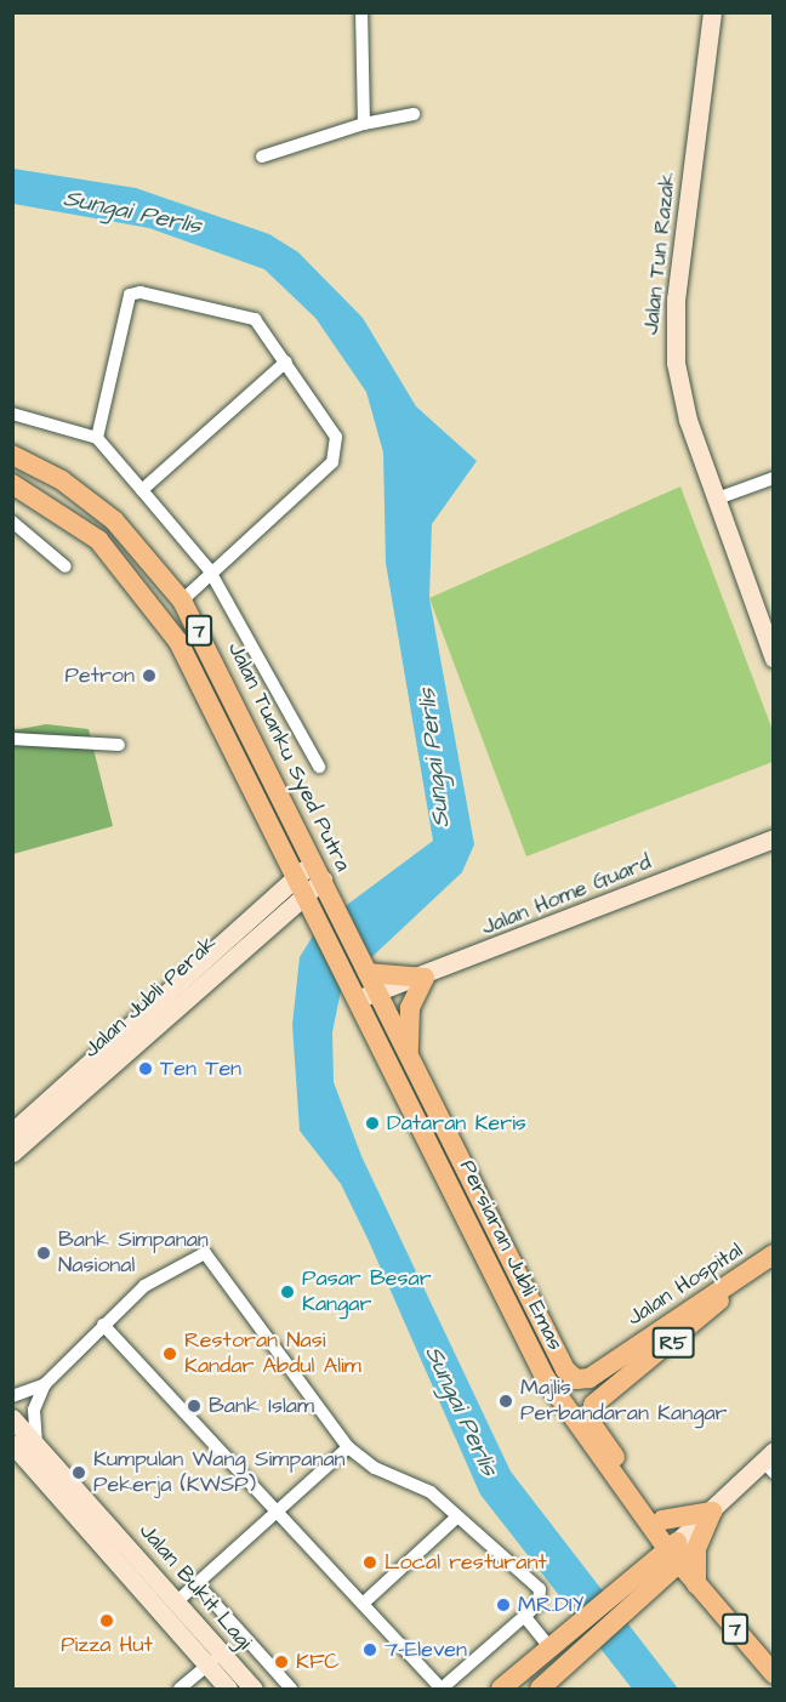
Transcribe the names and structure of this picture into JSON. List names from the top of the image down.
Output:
{
  "streets": {
    "main road": [
      "7",
      "Jalan Tuanku Syed Putra",
      "Persiaran Jubli Emas",
      "Jalan Hospital",
      "R5"
    ],
    "street": [
      "Jalan Tun Razak",
      "Jalan Home Guard",
      "Jalan Jubli Perak",
      "Jalan Bukit Lagi"
    ]
  },
  "crossings": [
    ["7", "Jalan Tuanku Syed Putra"],
    ["7", "Persiaran Jubli Emas"],
    ["Jalan Tuanku Syed Putra", "Jalan Jubli Perak"],
    ["Persiaran Jubli Emas", "Jalan Hospital"],
    ["Jalan Hospital", "R5"]
  ],
  "water": ["Sungai Perlis"],
  "places": [
    "Petron",
    "Ten Ten",
    "Dataran Keris",
    "Bank Simpanan Nasional",
    "Pasar Besar Kangar",
    "Restoran Nasi Kandar Abdul Alim",
    "Majlis Perbandaran Kangar",
    "Bank Islam",
    "Kumpulan Wang Simpanan Pekerja (KWSP)",
    "Local resturant",
    "MR.DIY",
    "Pizza Hut",
    "7-Eleven",
    "KFC"
  ]
}
